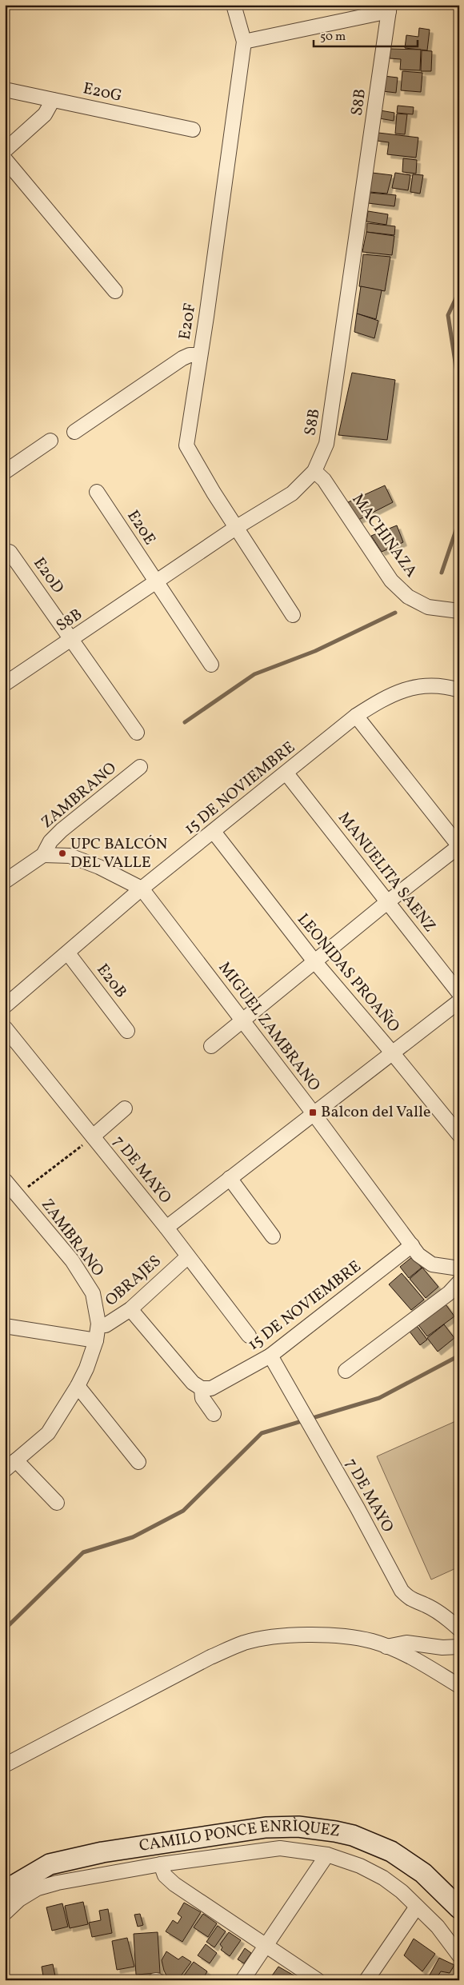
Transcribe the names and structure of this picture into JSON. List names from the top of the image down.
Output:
{
  "streets": {
    "main road": ["CAMILO PONCE ENRÌQUEZ"],
    "street": [
      "E20G",
      "S8B",
      "E20F",
      "E20E",
      "MACHINAZA",
      "E20D",
      "15 DE NOVIEMBRE",
      "ZAMBRANO",
      "MANUELITA SAENZ",
      "LEONIDAS PROAÑO",
      "E20B",
      "MIGUEL ZAMBRANO",
      "7 DE MAYO",
      "OBRAJES"
    ]
  },
  "crossings": [
    ["S8B", "E20F"],
    ["S8B", "E20E"],
    ["S8B", "MACHINAZA"],
    ["S8B", "E20D"],
    ["15 DE NOVIEMBRE", "MANUELITA SAENZ"],
    ["15 DE NOVIEMBRE", "LEONIDAS PROAÑO"],
    ["15 DE NOVIEMBRE", "E20B"],
    ["15 DE NOVIEMBRE", "MIGUEL ZAMBRANO"],
    ["15 DE NOVIEMBRE", "7 DE MAYO"],
    ["ZAMBRANO", "MIGUEL ZAMBRANO"],
    ["ZAMBRANO", "OBRAJES"],
    ["7 DE MAYO", "OBRAJES"]
  ],
  "places": {
    "other": ["UPC BALCÓN DEL VALLE"],
    "transit": ["Balcon del Valle"]
  },
  "scale_bar": "50 m"
}
